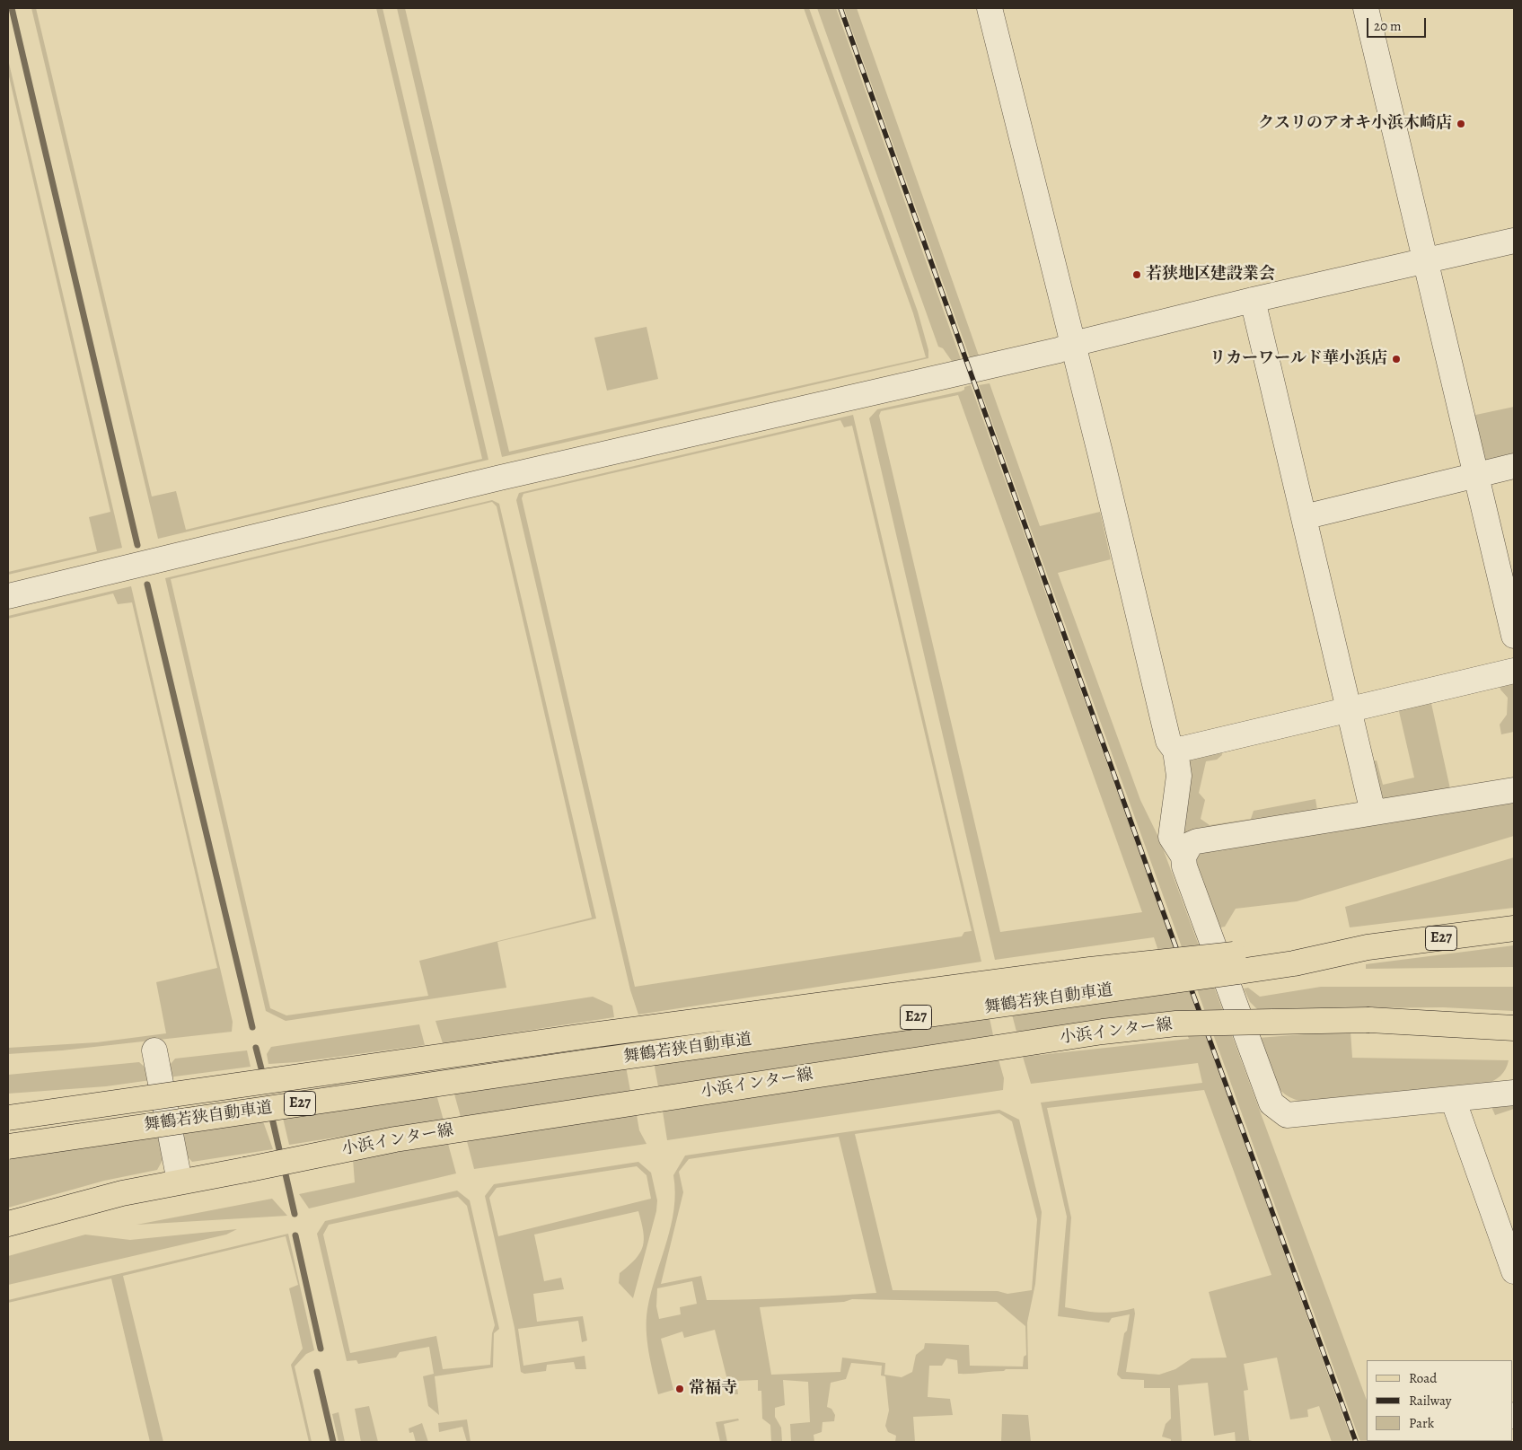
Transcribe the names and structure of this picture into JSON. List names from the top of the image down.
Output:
{
  "streets": {
    "main road": ["E27", "舞鶴若狭自動車道", "小浜インター線"]
  },
  "places": [
    "クスリのアオキ小浜木崎店",
    "若狭地区建設業会",
    "リカーワールド華小浜店",
    "常福寺"
  ],
  "legend": ["Road", "Railway", "Park"],
  "scale_bar": "20 m"
}
